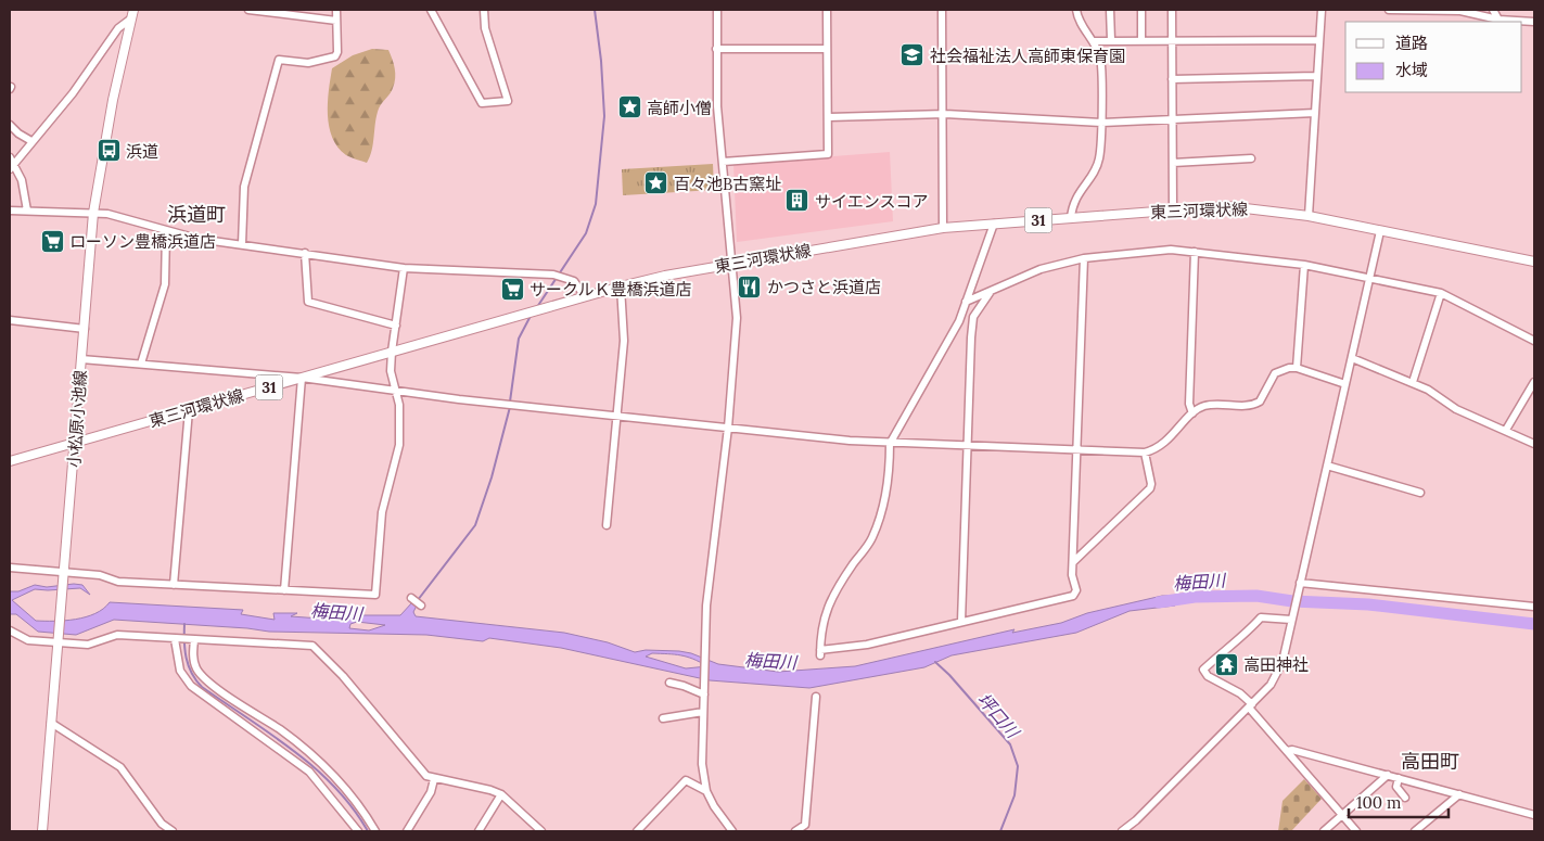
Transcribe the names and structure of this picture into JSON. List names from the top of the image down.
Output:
{
  "streets": {
    "main road": ["東三河環状線", "31", "小松原小池線"]
  },
  "crossings": [
    ["東三河環状線", "小松原小池線"]
  ],
  "districts": ["浜道町", "高田町"],
  "water": ["梅田川", "坪口川"],
  "places": {
    "school or university": ["社会福祉法人高師東保育園"],
    "place": ["高師小僧", "百々池B古窯址"],
    "bus stop": ["浜道"],
    "building": ["サイエンスコア"],
    "supermarket": ["ローソン豊橋浜道店", "サークルＫ豊橋浜道店"],
    "restaurant": ["かつさと浜道店"],
    "temple": ["高田神社"]
  },
  "legend": ["道路", "水域"],
  "scale_bar": "100 m"
}
